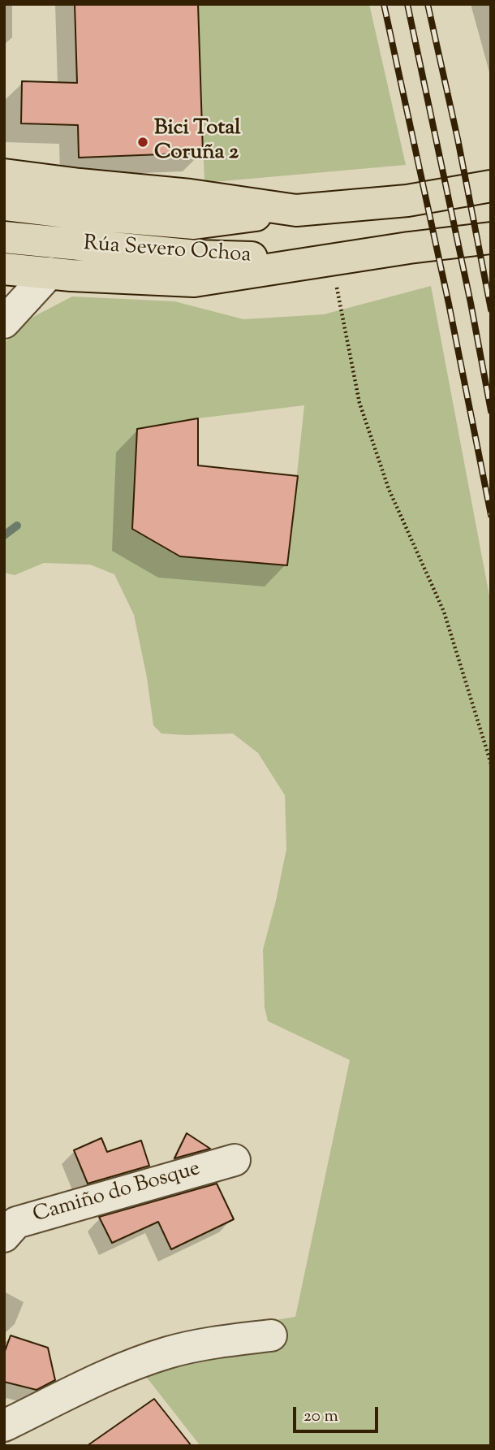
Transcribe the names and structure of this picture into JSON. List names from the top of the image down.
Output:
{
  "streets": {
    "main road": ["Rúa Severo Ochoa"],
    "street": ["Camiño do Bosque"]
  },
  "places": ["Bici Total Coruña 2"],
  "scale_bar": "20 m"
}
